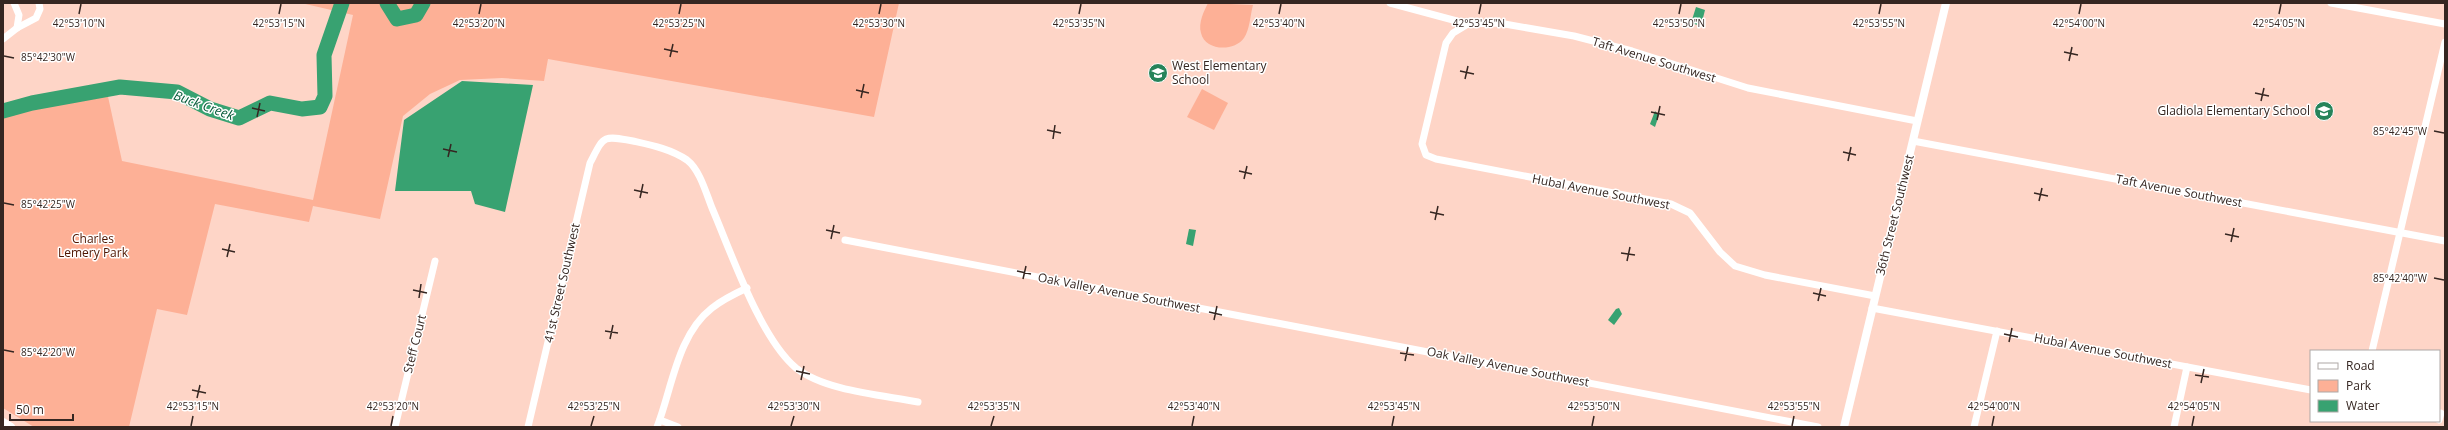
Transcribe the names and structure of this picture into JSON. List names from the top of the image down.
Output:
{
  "streets": {
    "street": [
      "Taft Avenue Southwest",
      "Hubal Avenue Southwest",
      "36th Street Southwest",
      "41st Street Southwest",
      "Oak Valley Avenue Southwest",
      "Steff Court"
    ]
  },
  "crossings": [
    ["Taft Avenue Southwest", "Hubal Avenue Southwest"],
    ["Taft Avenue Southwest", "36th Street Southwest"],
    ["Hubal Avenue Southwest", "36th Street Southwest"]
  ],
  "water": ["Buck Creek"],
  "parks": ["Charles Lemery Park"],
  "places": {
    "school or university": ["West Elementary School", "Gladiola Elementary School"]
  },
  "legend": ["Road", "Park", "Water"],
  "scale_bar": "50 m",
  "coordinates": [
    "42°53'10\"N",
    "42°53'15\"N",
    "42°53'20\"N",
    "42°53'25\"N",
    "42°53'30\"N",
    "42°53'35\"N",
    "42°53'40\"N",
    "42°53'45\"N",
    "42°53'50\"N",
    "42°53'55\"N",
    "42°54'00\"N",
    "42°54'05\"N",
    "85°42'30\"W",
    "85°42'45\"W",
    "85°42'25\"W",
    "85°42'40\"W",
    "85°42'20\"W"
  ]
}
